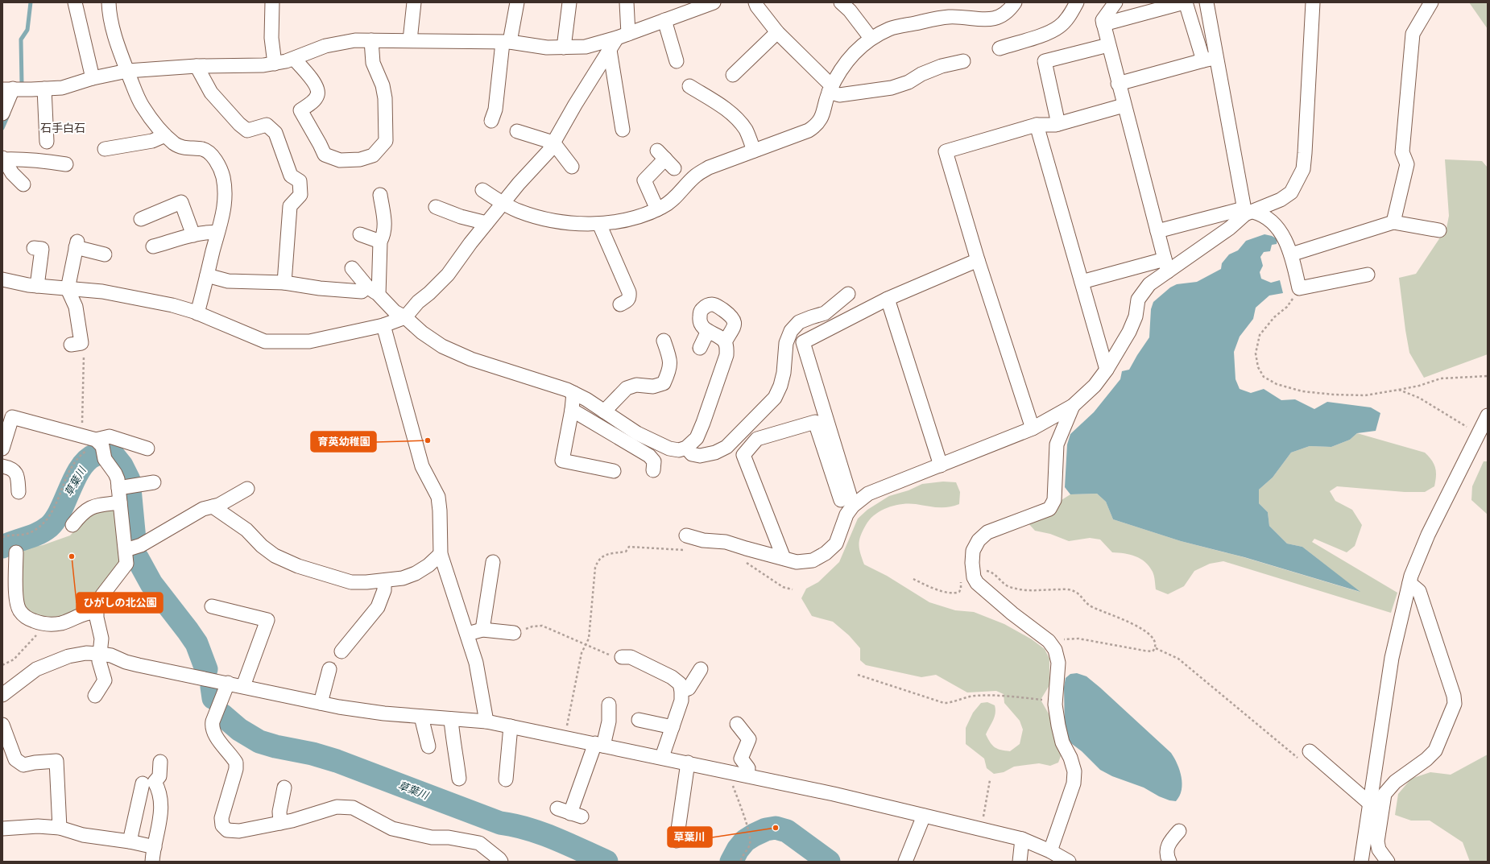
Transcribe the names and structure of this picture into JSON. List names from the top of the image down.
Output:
{
  "districts": ["石手白石"],
  "water": ["草葉川"],
  "places": ["育英幼稚園", "ひがしの北公園", "草葉川"]
}
